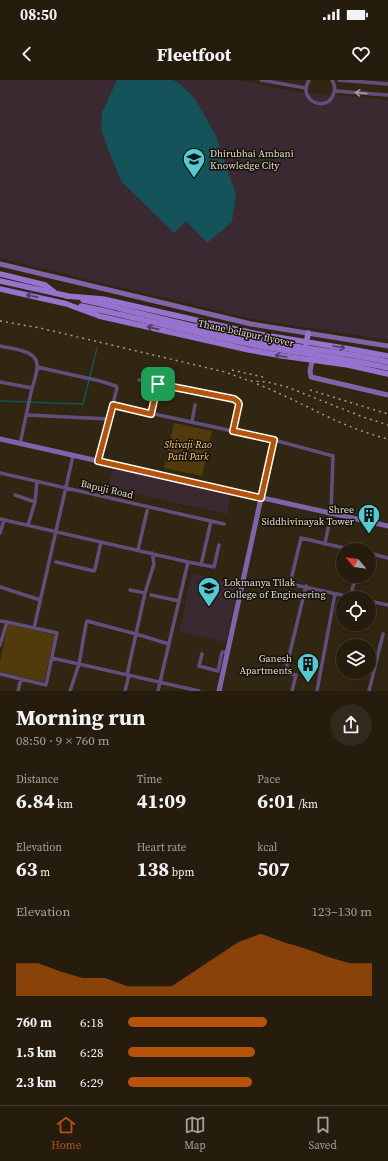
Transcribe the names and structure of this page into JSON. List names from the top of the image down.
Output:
{
  "streets": {
    "main road": ["Thane belapur flyover"],
    "street": ["Bapuji Road"]
  },
  "parks": ["Shivaji Rao Patil Park"],
  "places": {
    "school or university": ["Dhirubhai Ambani Knowledge City", "Lokmanya Tilak College of Engineering"],
    "building": ["Shree Siddhivinayak Tower", "Ganesh Apartments"]
  },
  "north": "top left",
  "page": {
    "status": "08:50",
    "header": "Fleetfoot",
    "heading": ["Morning run", "08:50 · 9 × 760 m"],
    "stats": [
      ["Distance", "6.84 km"],
      ["Time", "41:09"],
      ["Pace", "6:01 /km"],
      ["Elevation", "63 m"],
      ["Heart rate", "138 bpm"],
      ["kcal", "507"]
    ],
    "chart": ["Elevation", "123–130 m"],
    "list": [
      {
        "name": "760 m",
        "note": "6:18"
      },
      {
        "name": "1.5 km",
        "note": "6:28"
      },
      {
        "name": "2.3 km",
        "note": "6:29"
      }
    ],
    "tabs": ["Home", "Map", "Saved"]
  }
}
